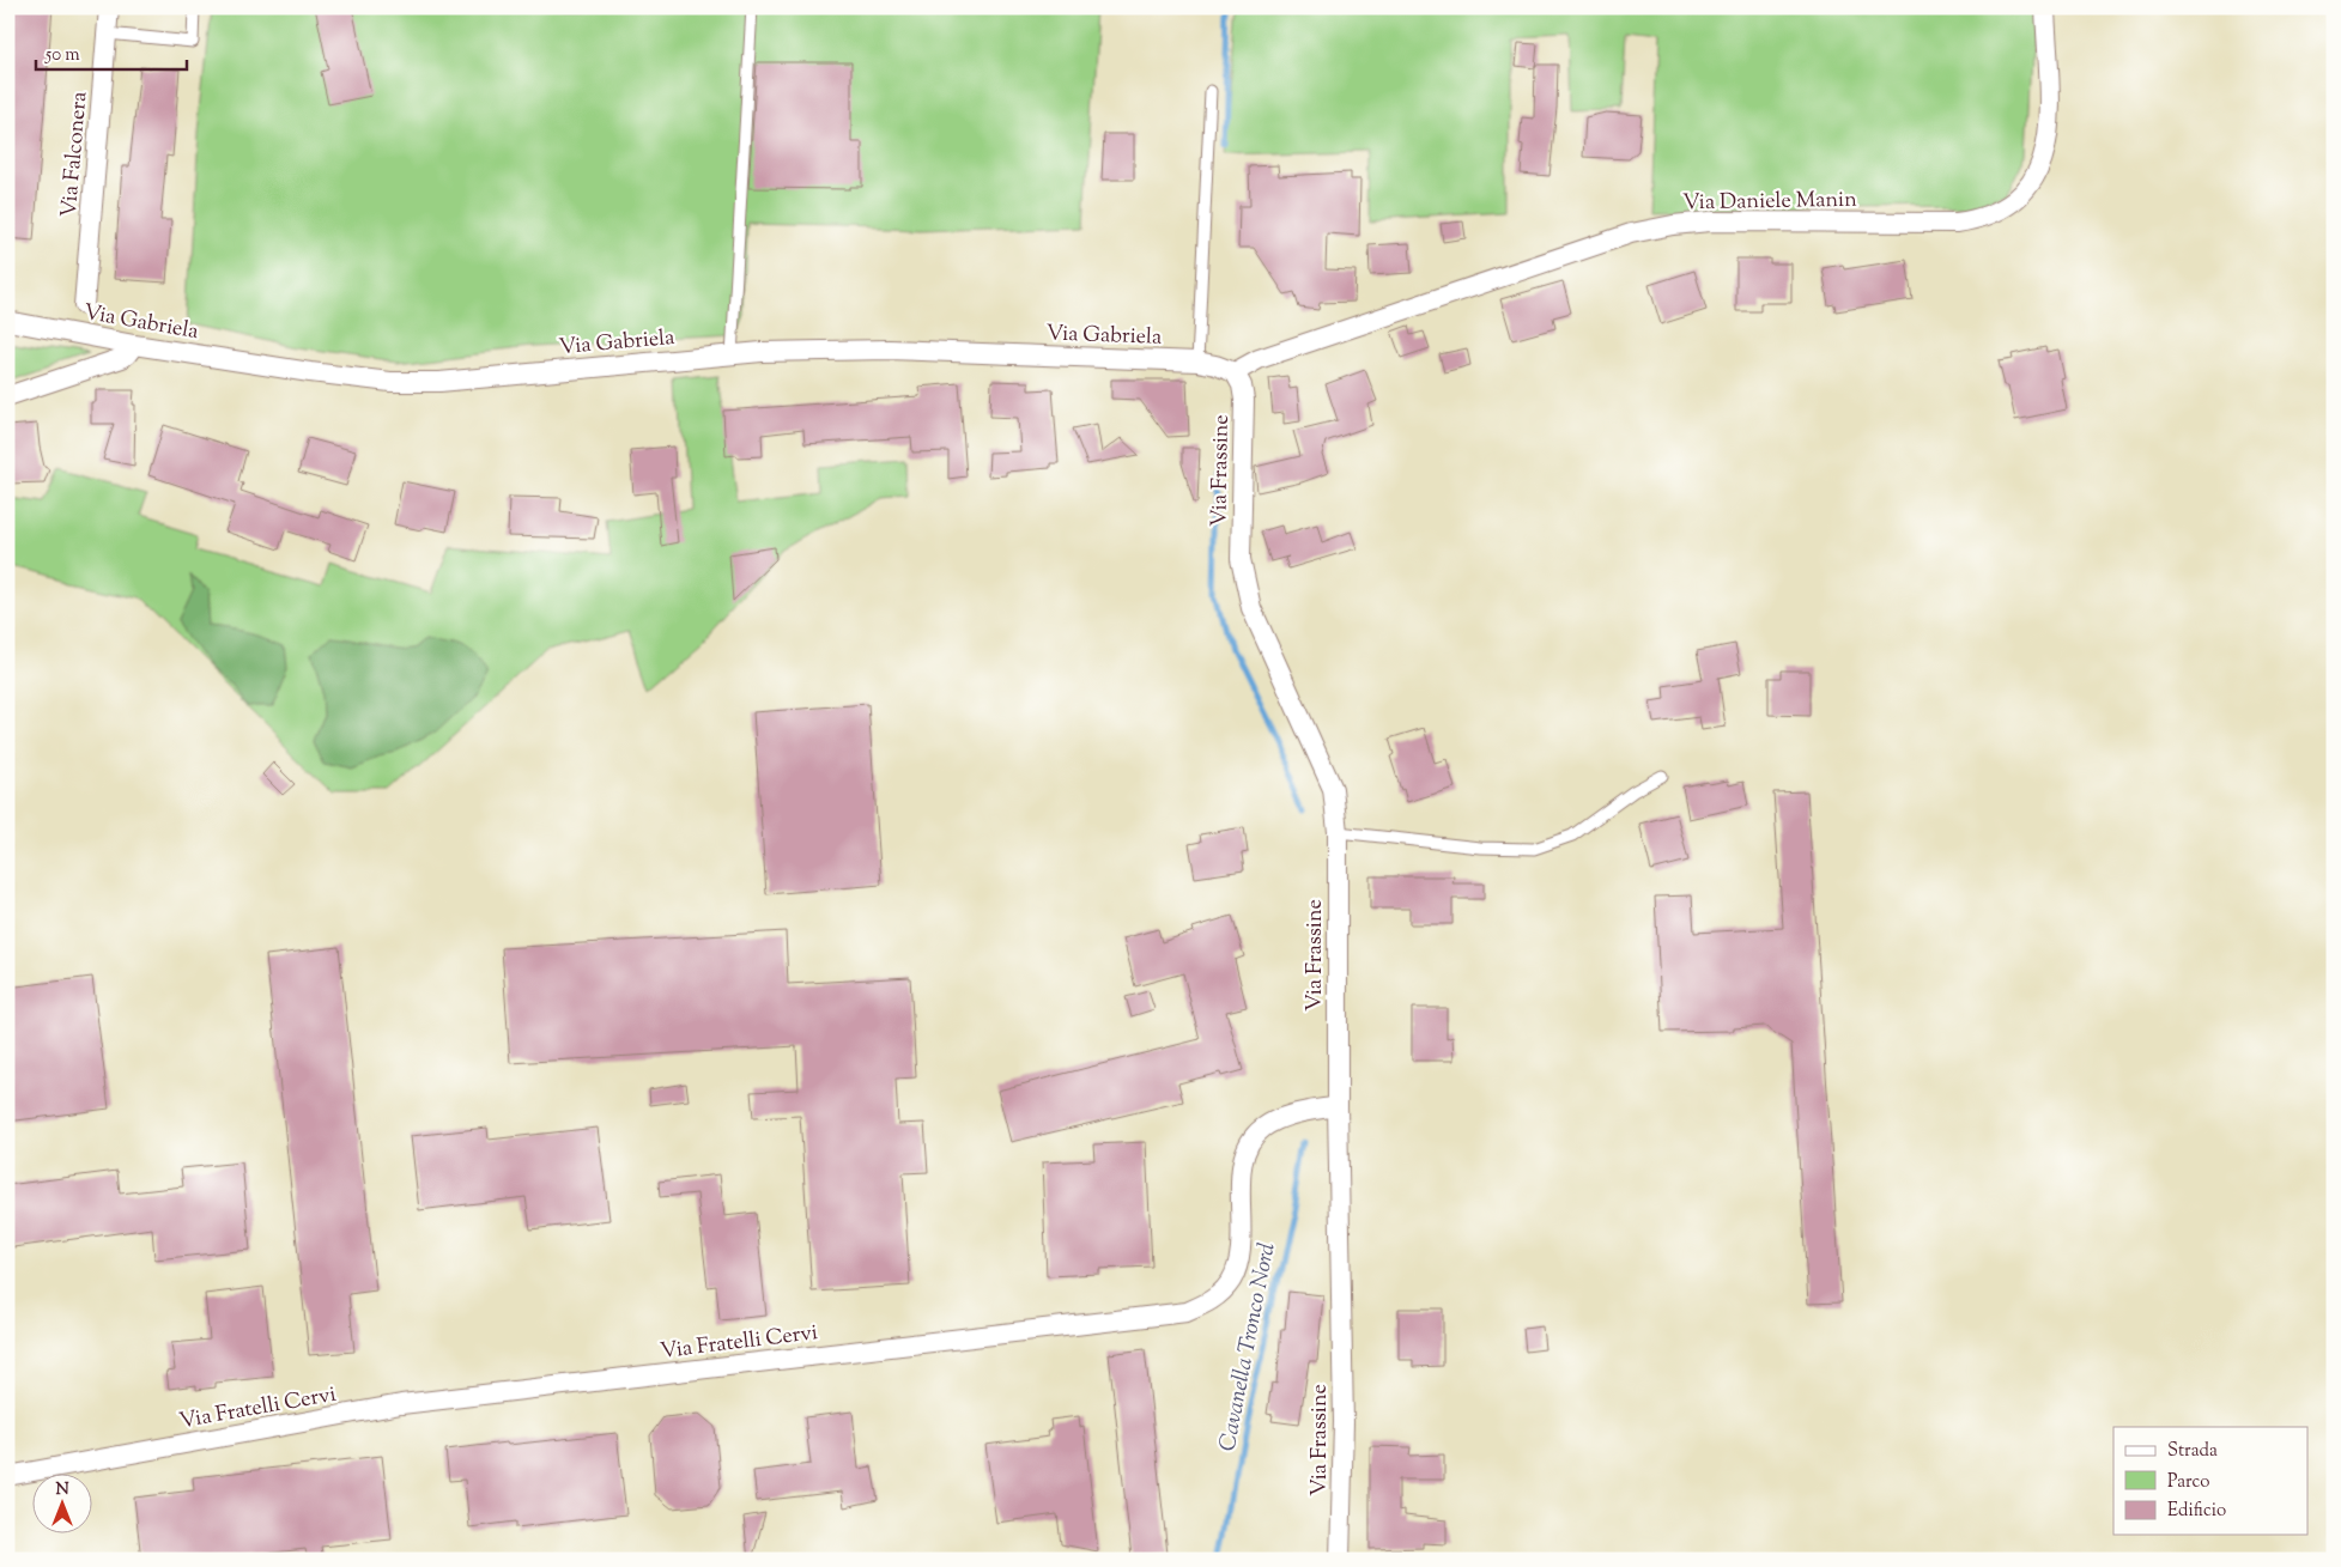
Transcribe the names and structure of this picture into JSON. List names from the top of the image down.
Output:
{
  "streets": {
    "street": [
      "Via Falconera",
      "Via Daniele Manin",
      "Via Gabriela",
      "Via Frassine",
      "Via Fratelli Cervi"
    ]
  },
  "crossings": [
    ["Via Daniele Manin", "Via Gabriela"],
    ["Via Daniele Manin", "Via Frassine"],
    ["Via Gabriela", "Via Frassine"],
    ["Via Frassine", "Via Fratelli Cervi"]
  ],
  "water": ["Cavanella Tronco Nord"],
  "legend": ["Strada", "Parco", "Edificio"],
  "scale_bar": "50 m",
  "north": "top"
}
